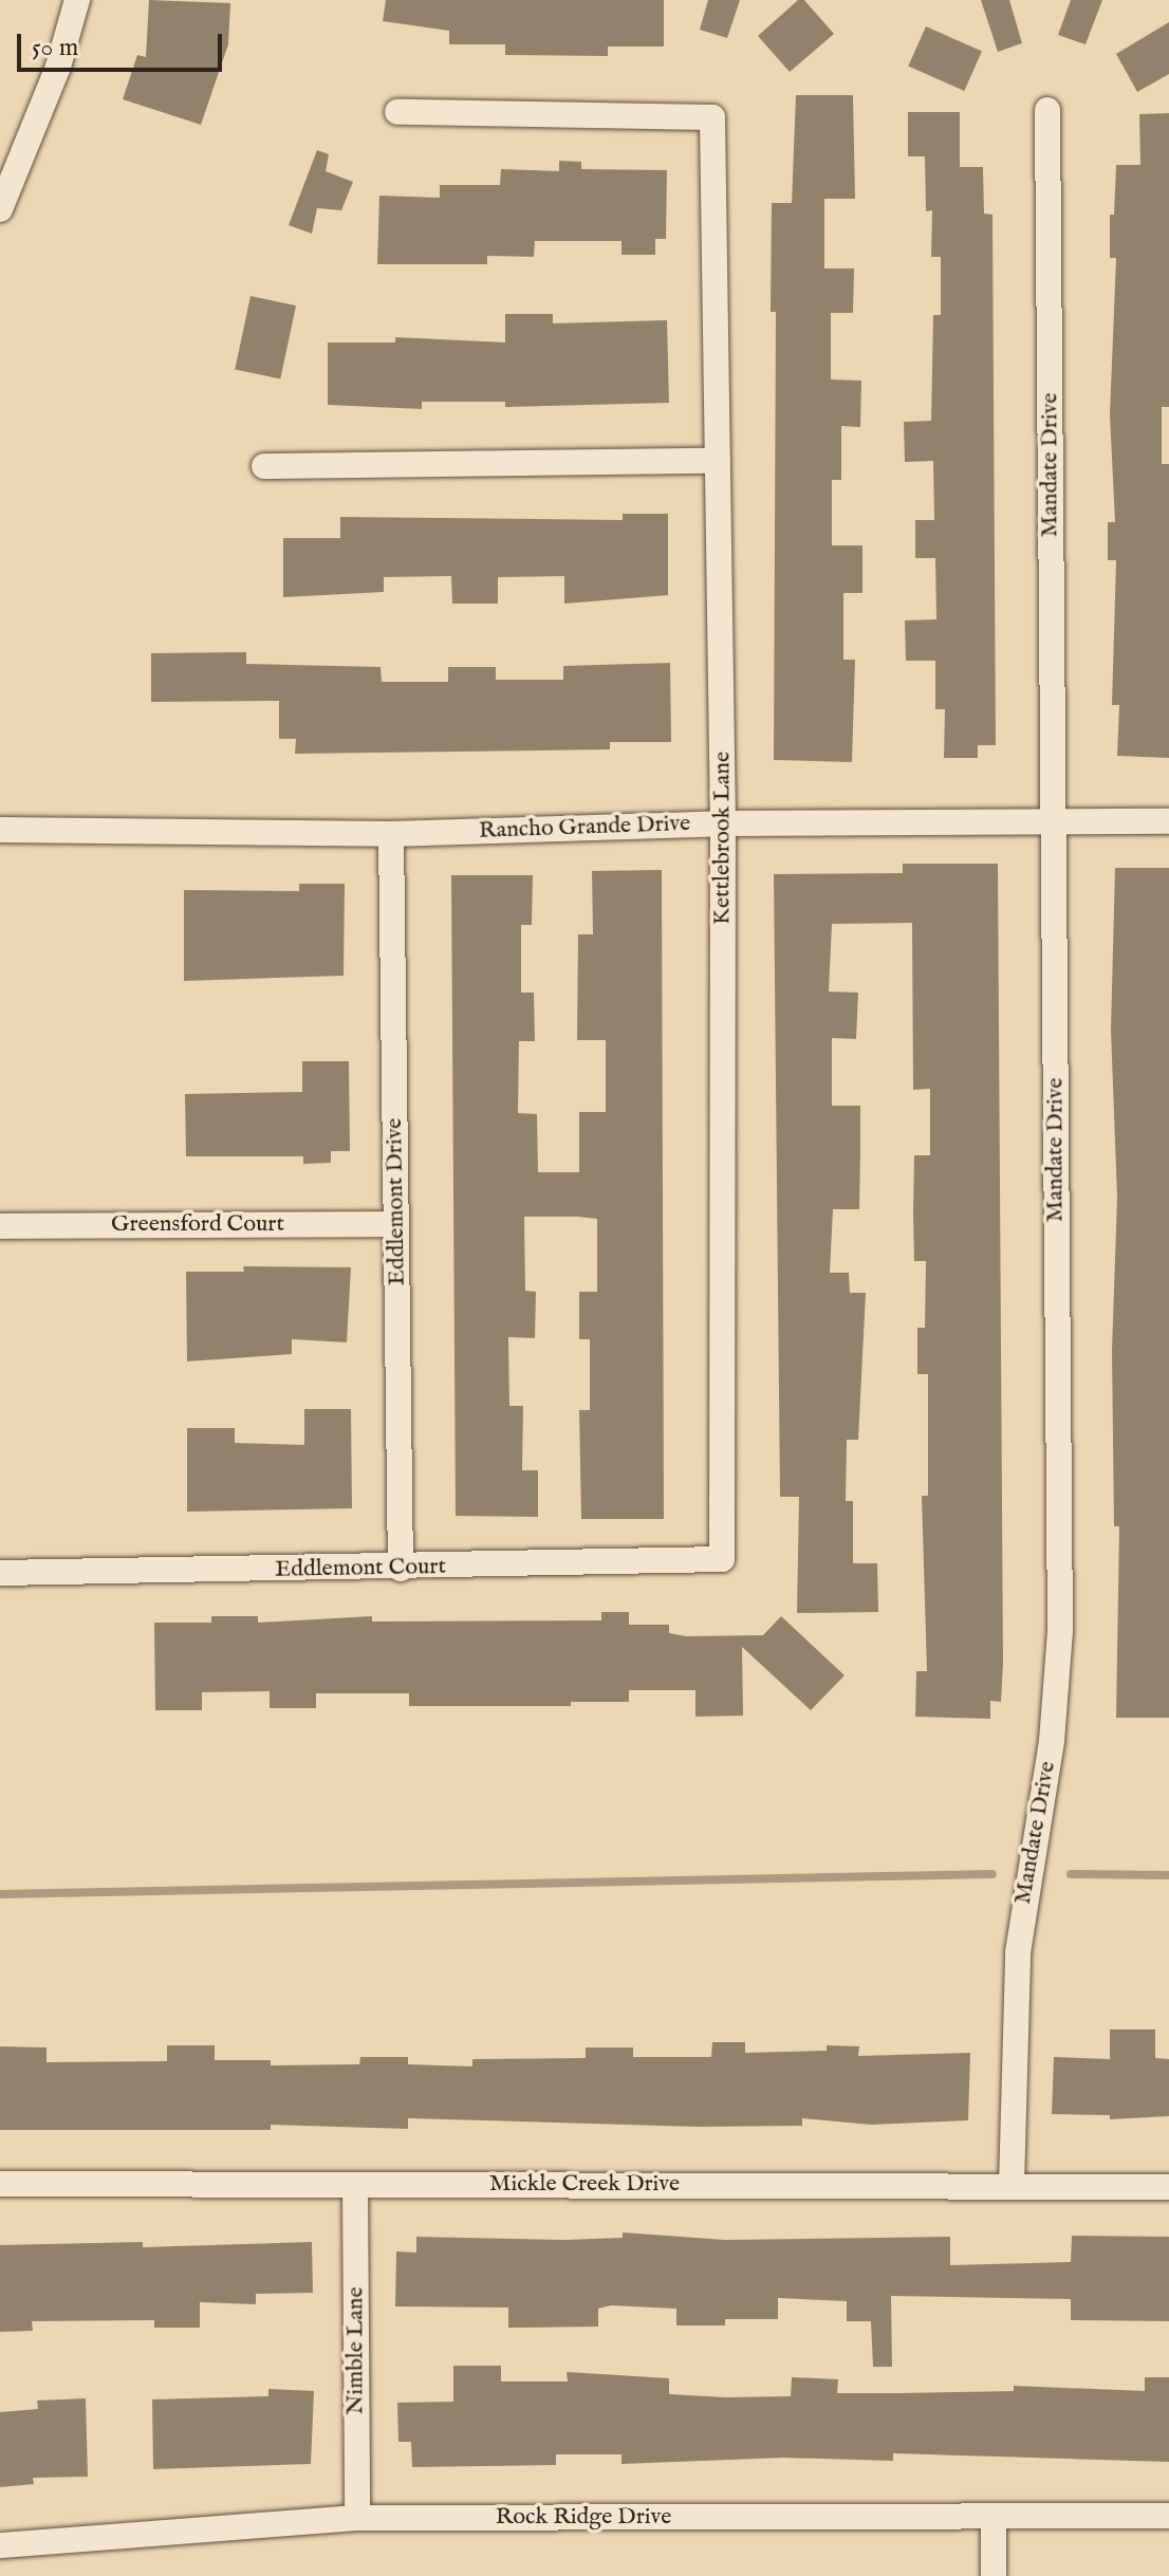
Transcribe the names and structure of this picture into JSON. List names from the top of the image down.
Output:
{
  "streets": {
    "street": [
      "Mandate Drive",
      "Rancho Grande Drive",
      "Kettlebrook Lane",
      "Eddlemont Drive",
      "Greensford Court",
      "Eddlemont Court",
      "Mickle Creek Drive",
      "Nimble Lane",
      "Rock Ridge Drive"
    ]
  },
  "crossings": [
    ["Mandate Drive", "Rancho Grande Drive"],
    ["Mandate Drive", "Mickle Creek Drive"],
    ["Rancho Grande Drive", "Kettlebrook Lane"],
    ["Rancho Grande Drive", "Eddlemont Drive"],
    ["Kettlebrook Lane", "Eddlemont Court"],
    ["Eddlemont Drive", "Greensford Court"],
    ["Eddlemont Drive", "Eddlemont Court"],
    ["Mickle Creek Drive", "Nimble Lane"],
    ["Nimble Lane", "Rock Ridge Drive"]
  ],
  "scale_bar": "50 m"
}
